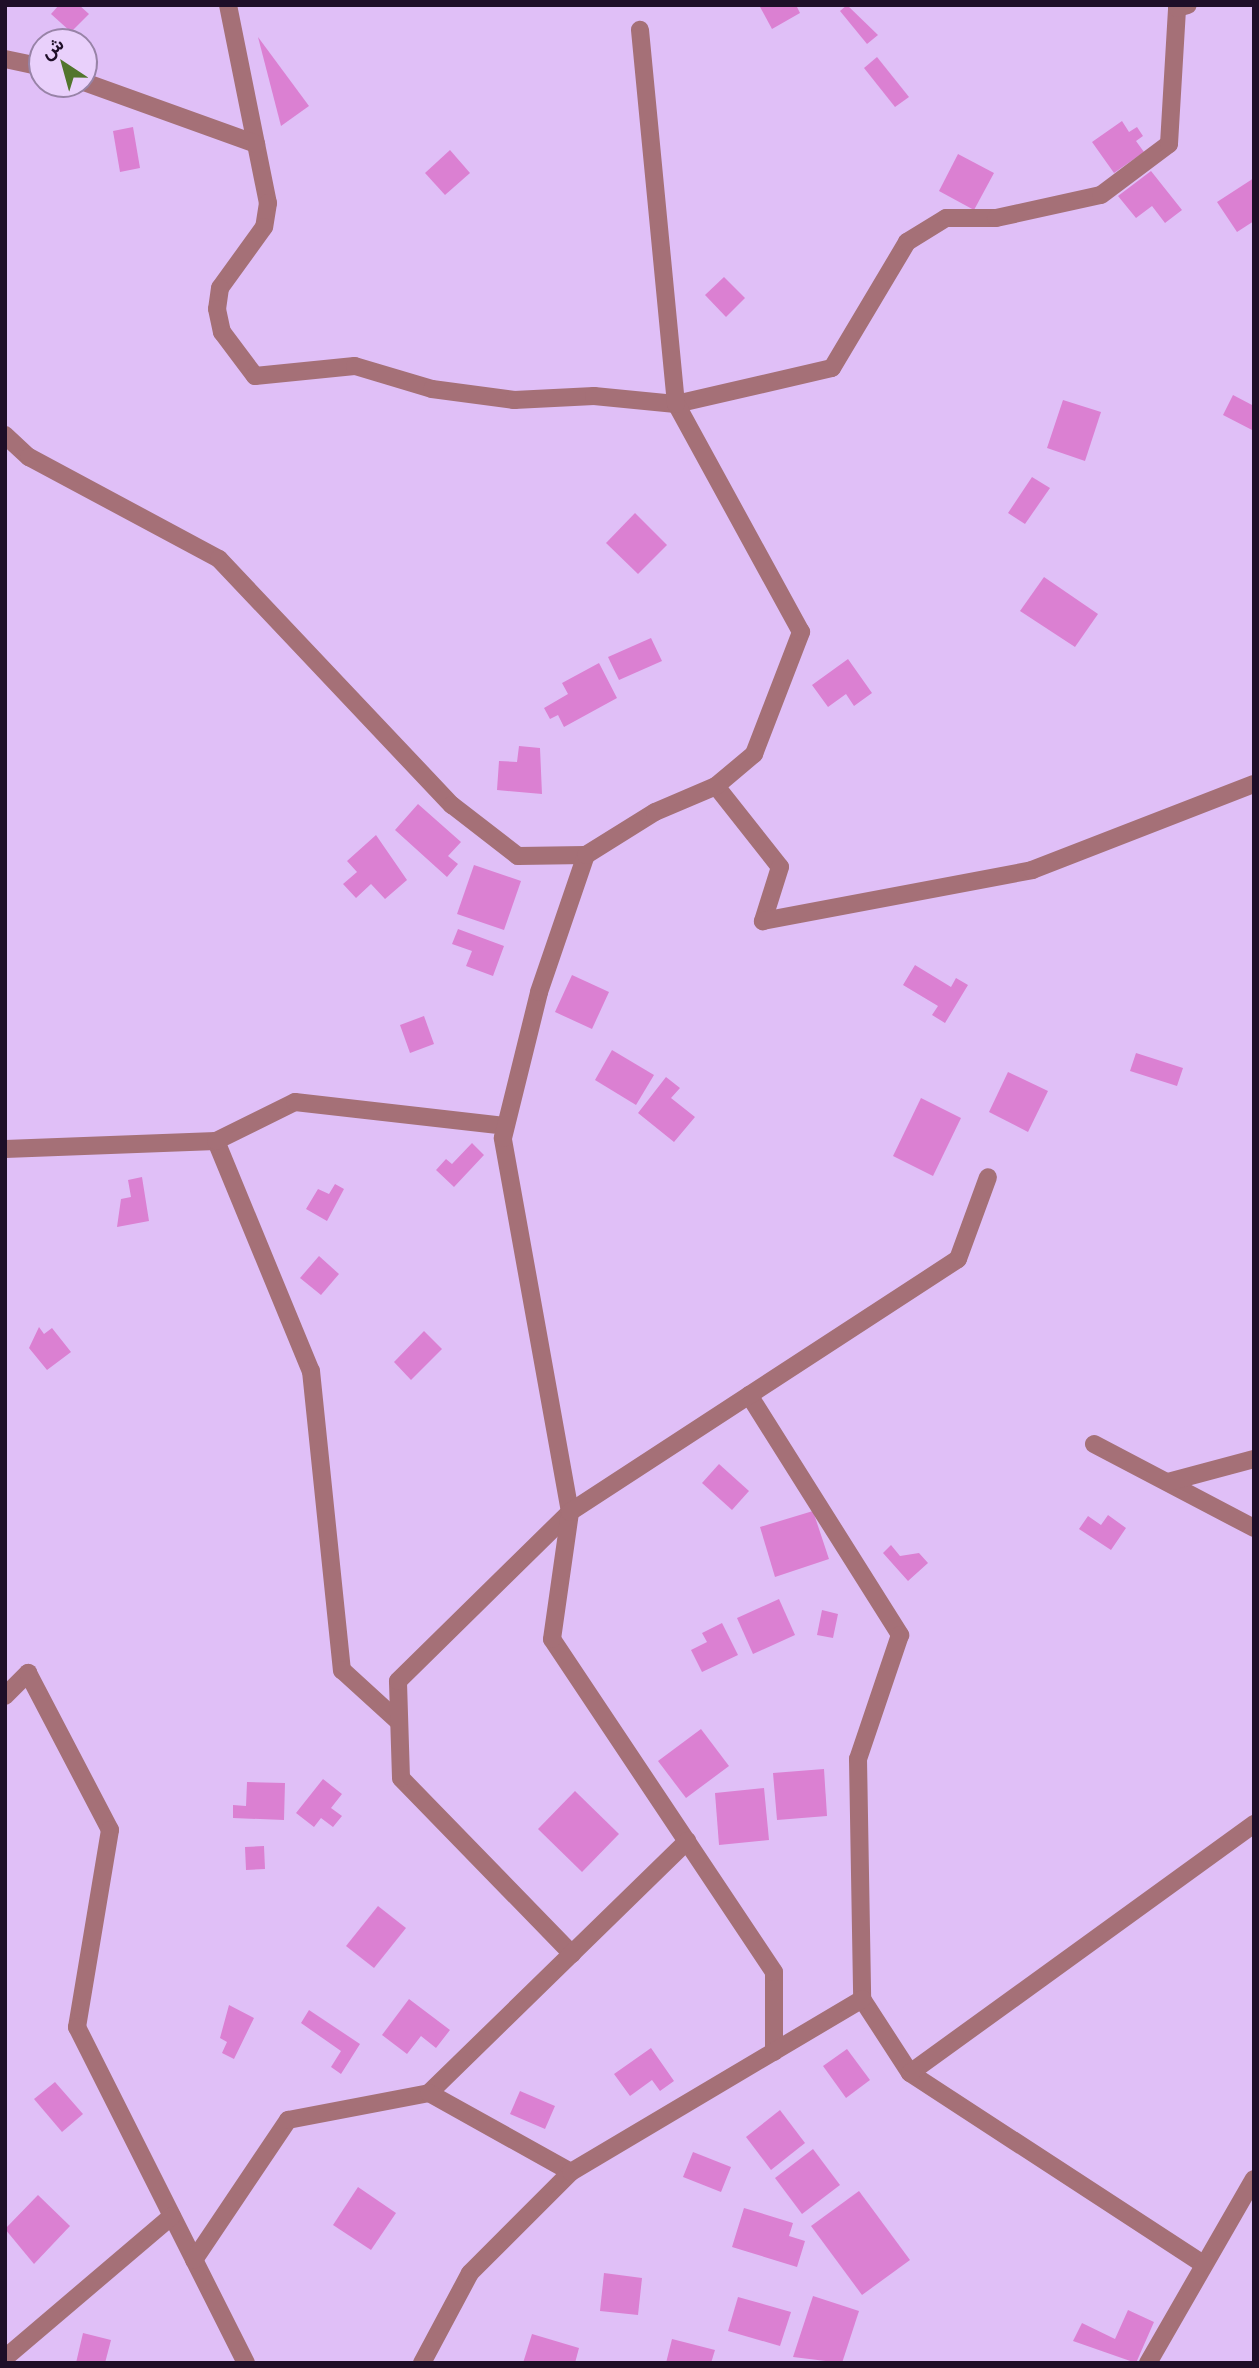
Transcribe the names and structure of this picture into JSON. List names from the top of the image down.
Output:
{
  "north": "top left"
}
